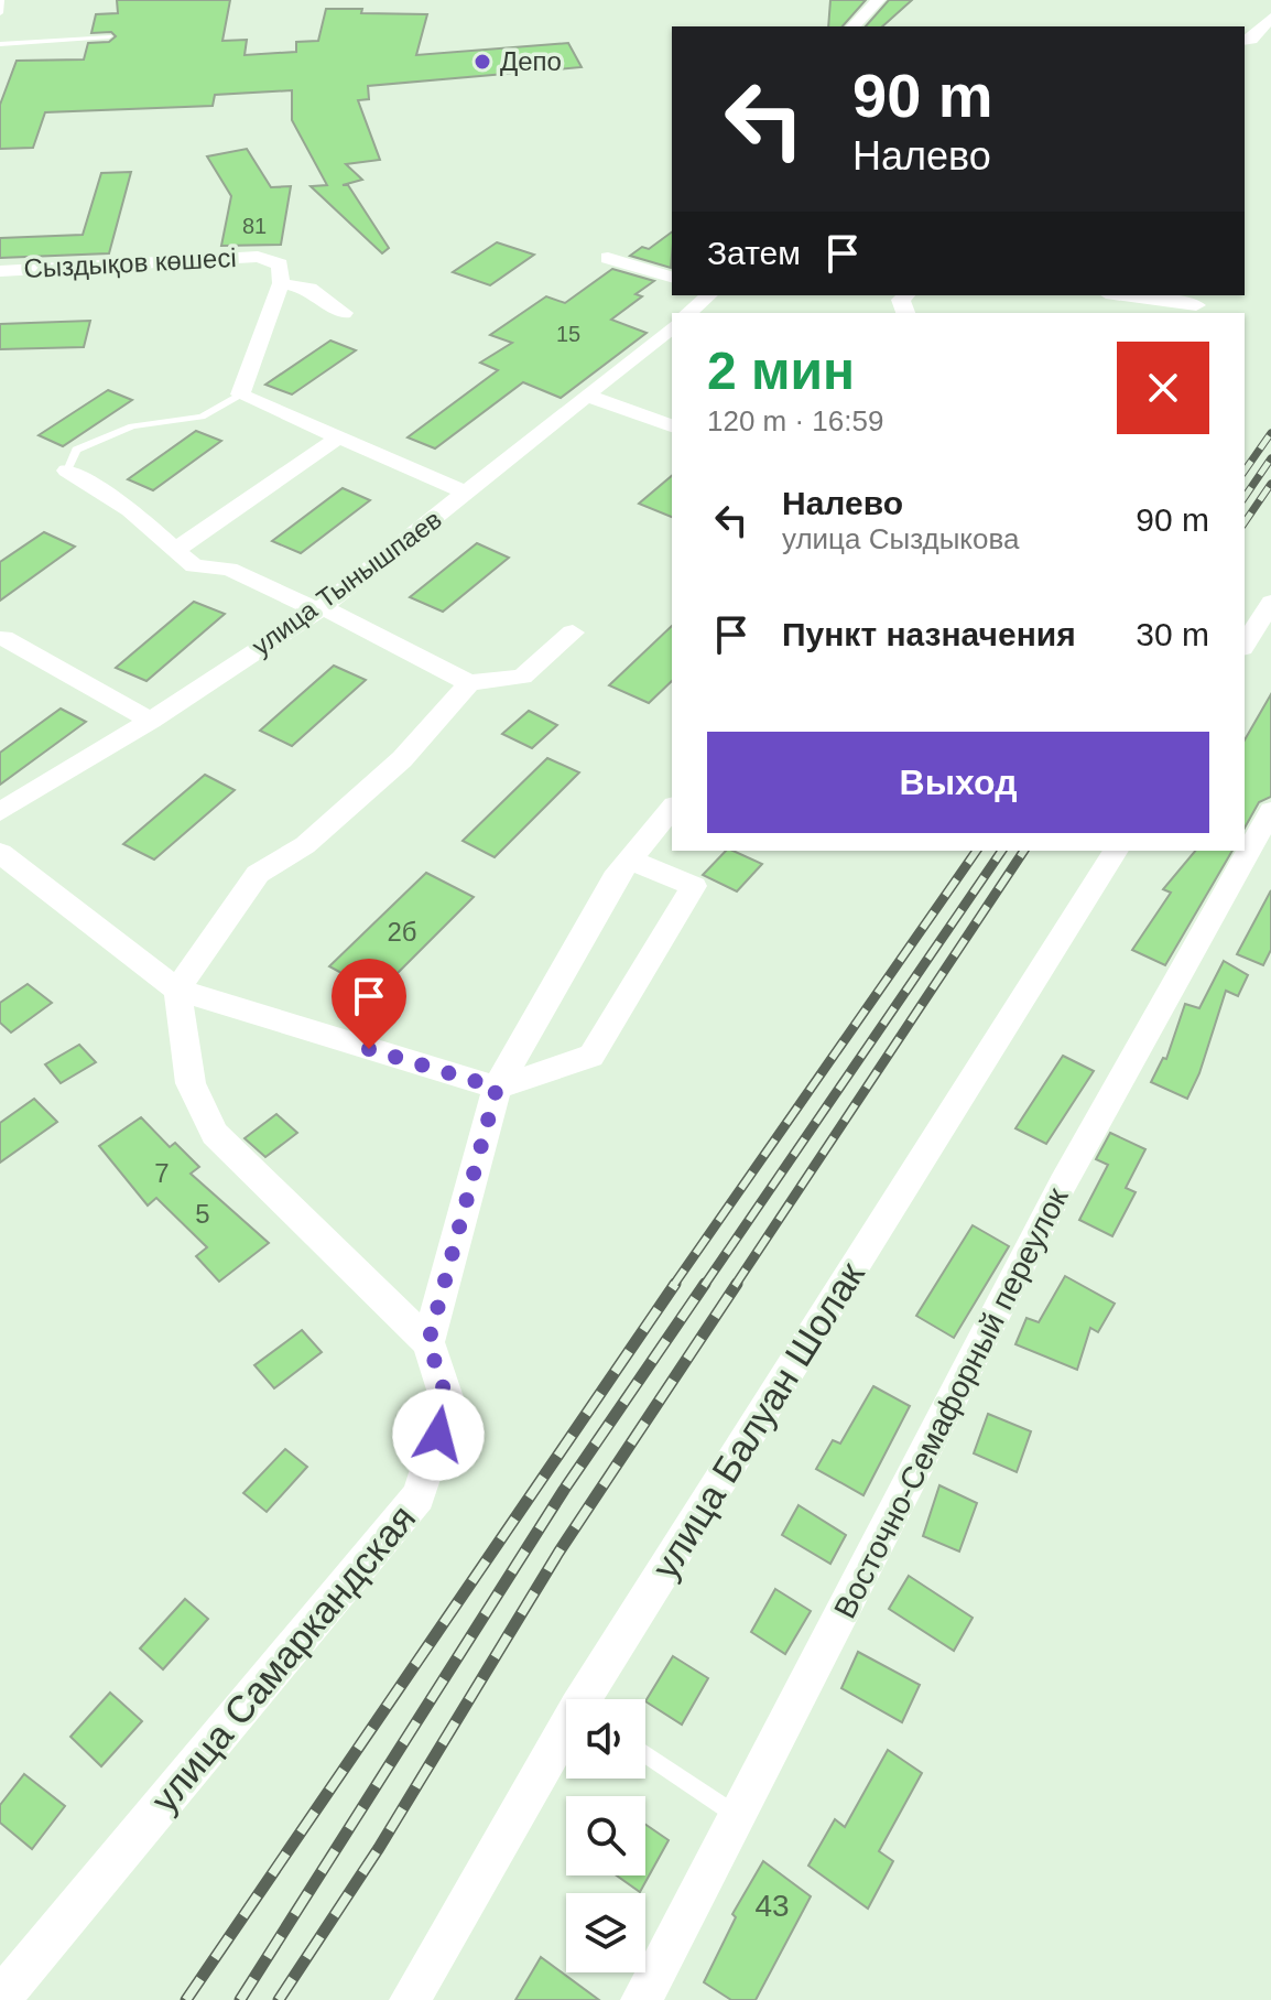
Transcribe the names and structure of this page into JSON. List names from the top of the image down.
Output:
{
  "streets": {
    "street": [
      "Сыздықов көшесі",
      "улица Тынышпаев",
      "Восточно-Семафорный переулок",
      "улица Балуан Шолак",
      "улица Самаркандская"
    ]
  },
  "places": ["Депо"],
  "house_numbers": [
    "81",
    "15",
    "2б",
    "7",
    "5",
    "43"
  ],
  "page": {
    "turn": ["90 m", "Налево"],
    "then": "Затем",
    "heading": ["2 мин", "120 m · 16:59"],
    "list": [
      {
        "name": "Налево",
        "note": "улица Сыздыкова",
        "value": "90 m"
      },
      {
        "name": "Пункт назначения",
        "value": "30 m"
      }
    ],
    "buttons": "Выход"
  }
}
